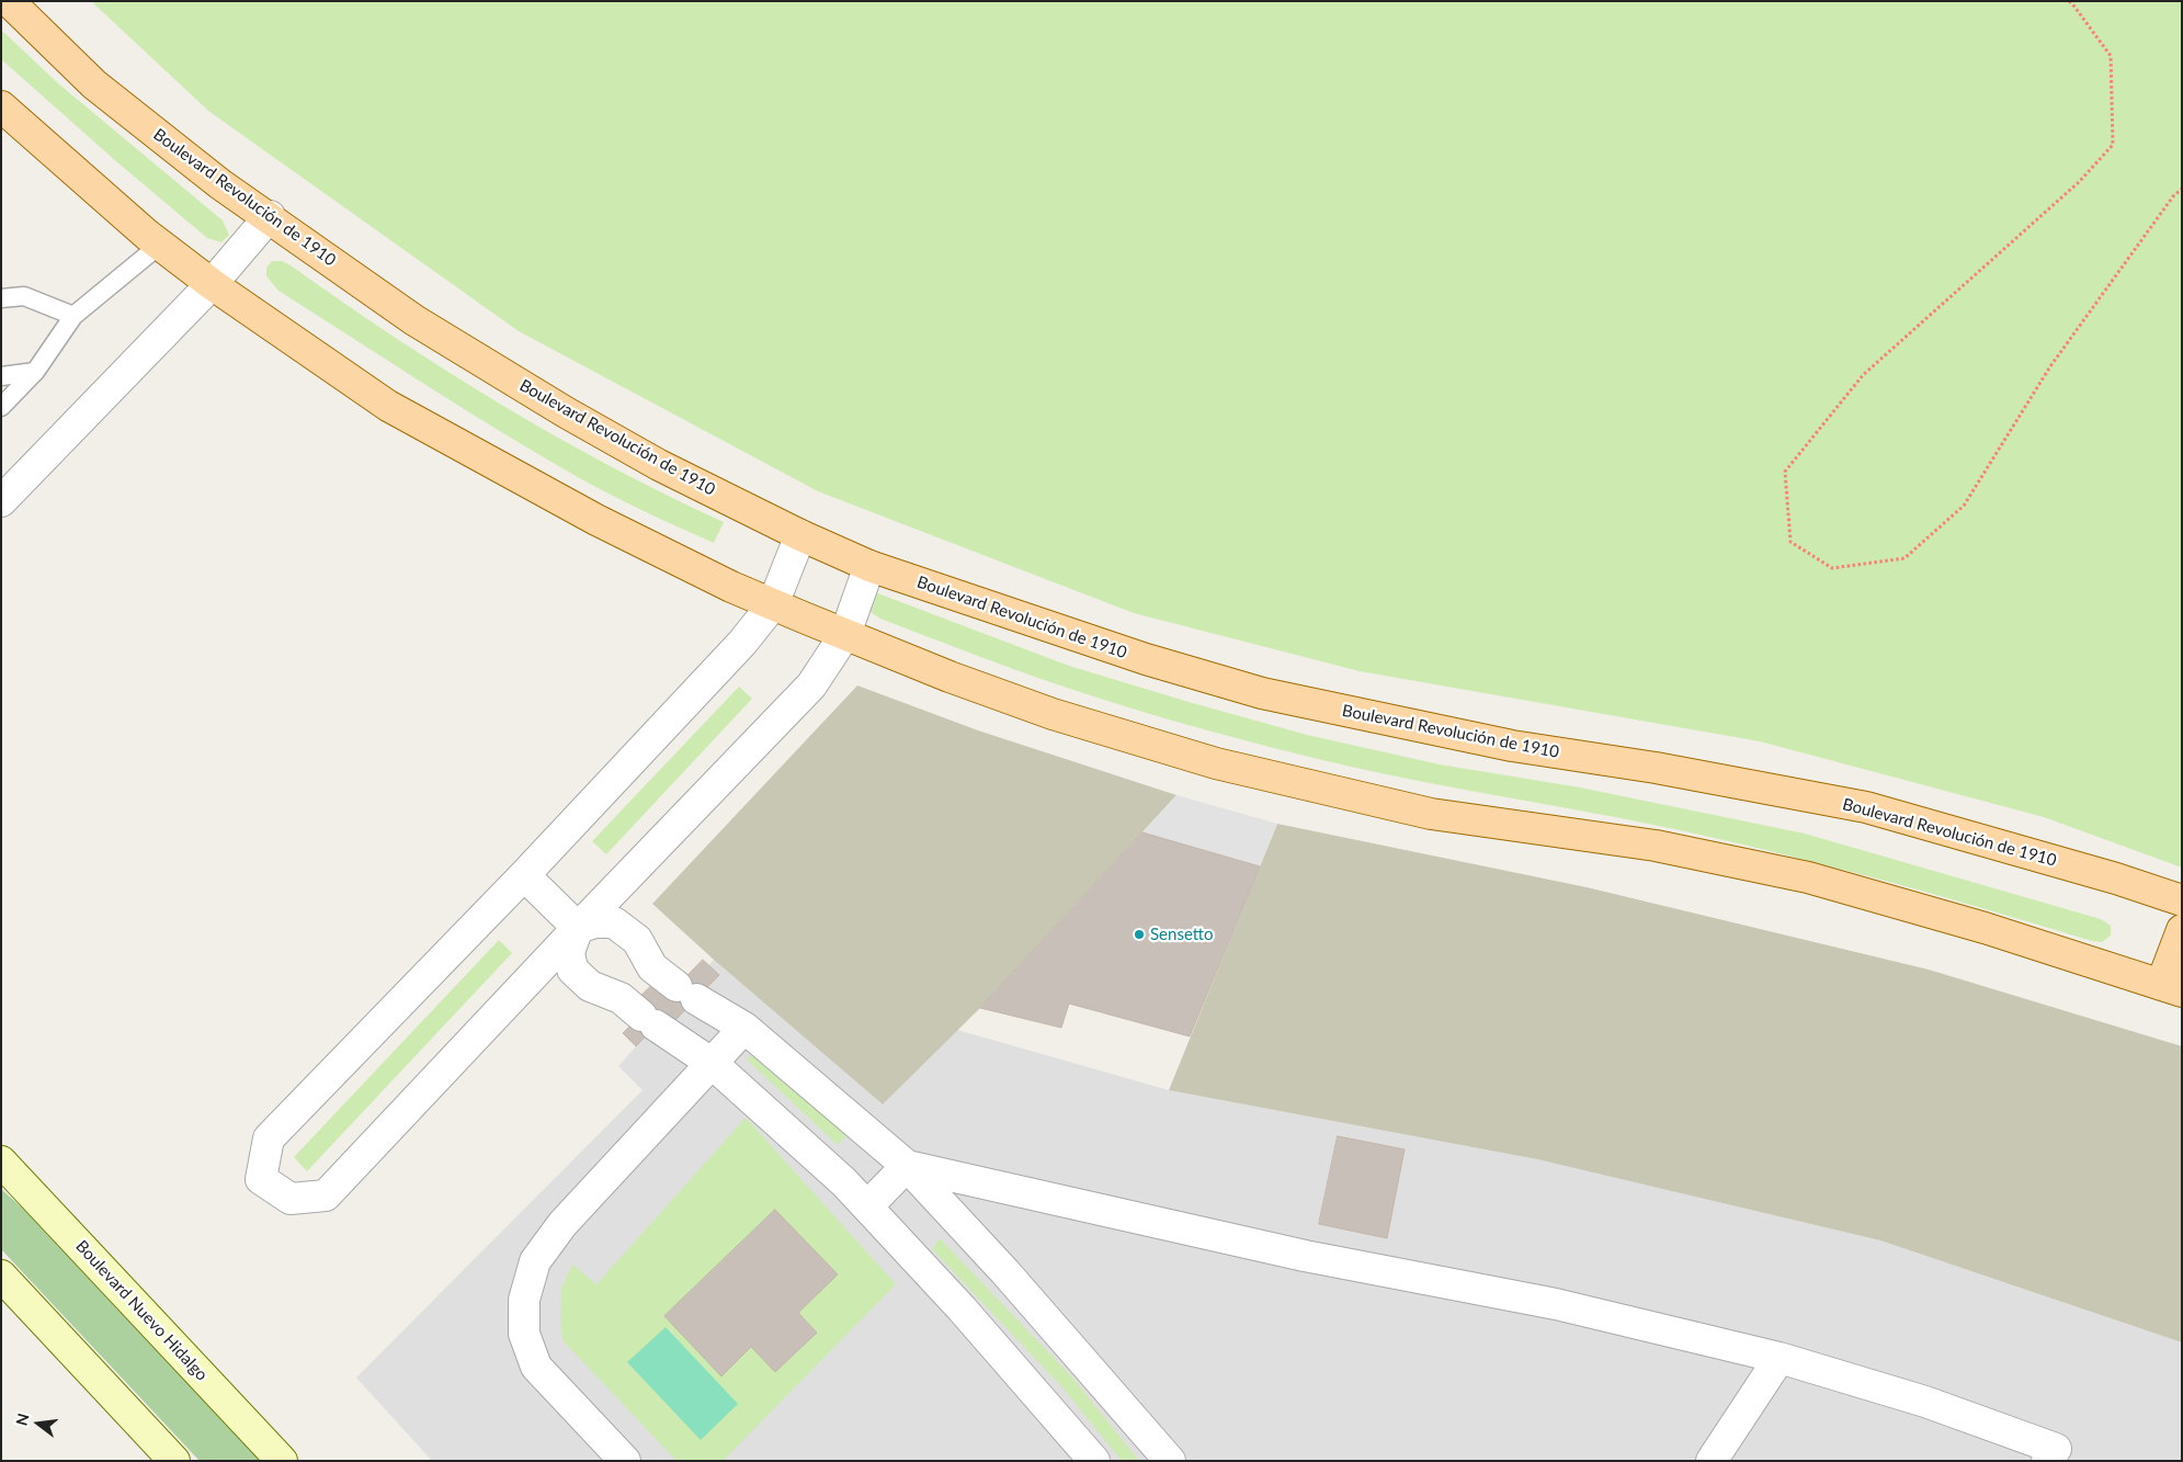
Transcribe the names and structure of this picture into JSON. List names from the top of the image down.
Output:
{
  "streets": {
    "main road": ["Boulevard Revolución de 1910"],
    "street": ["Boulevard Nuevo Hidalgo"]
  },
  "places": ["Sensetto"],
  "north": "left"
}
